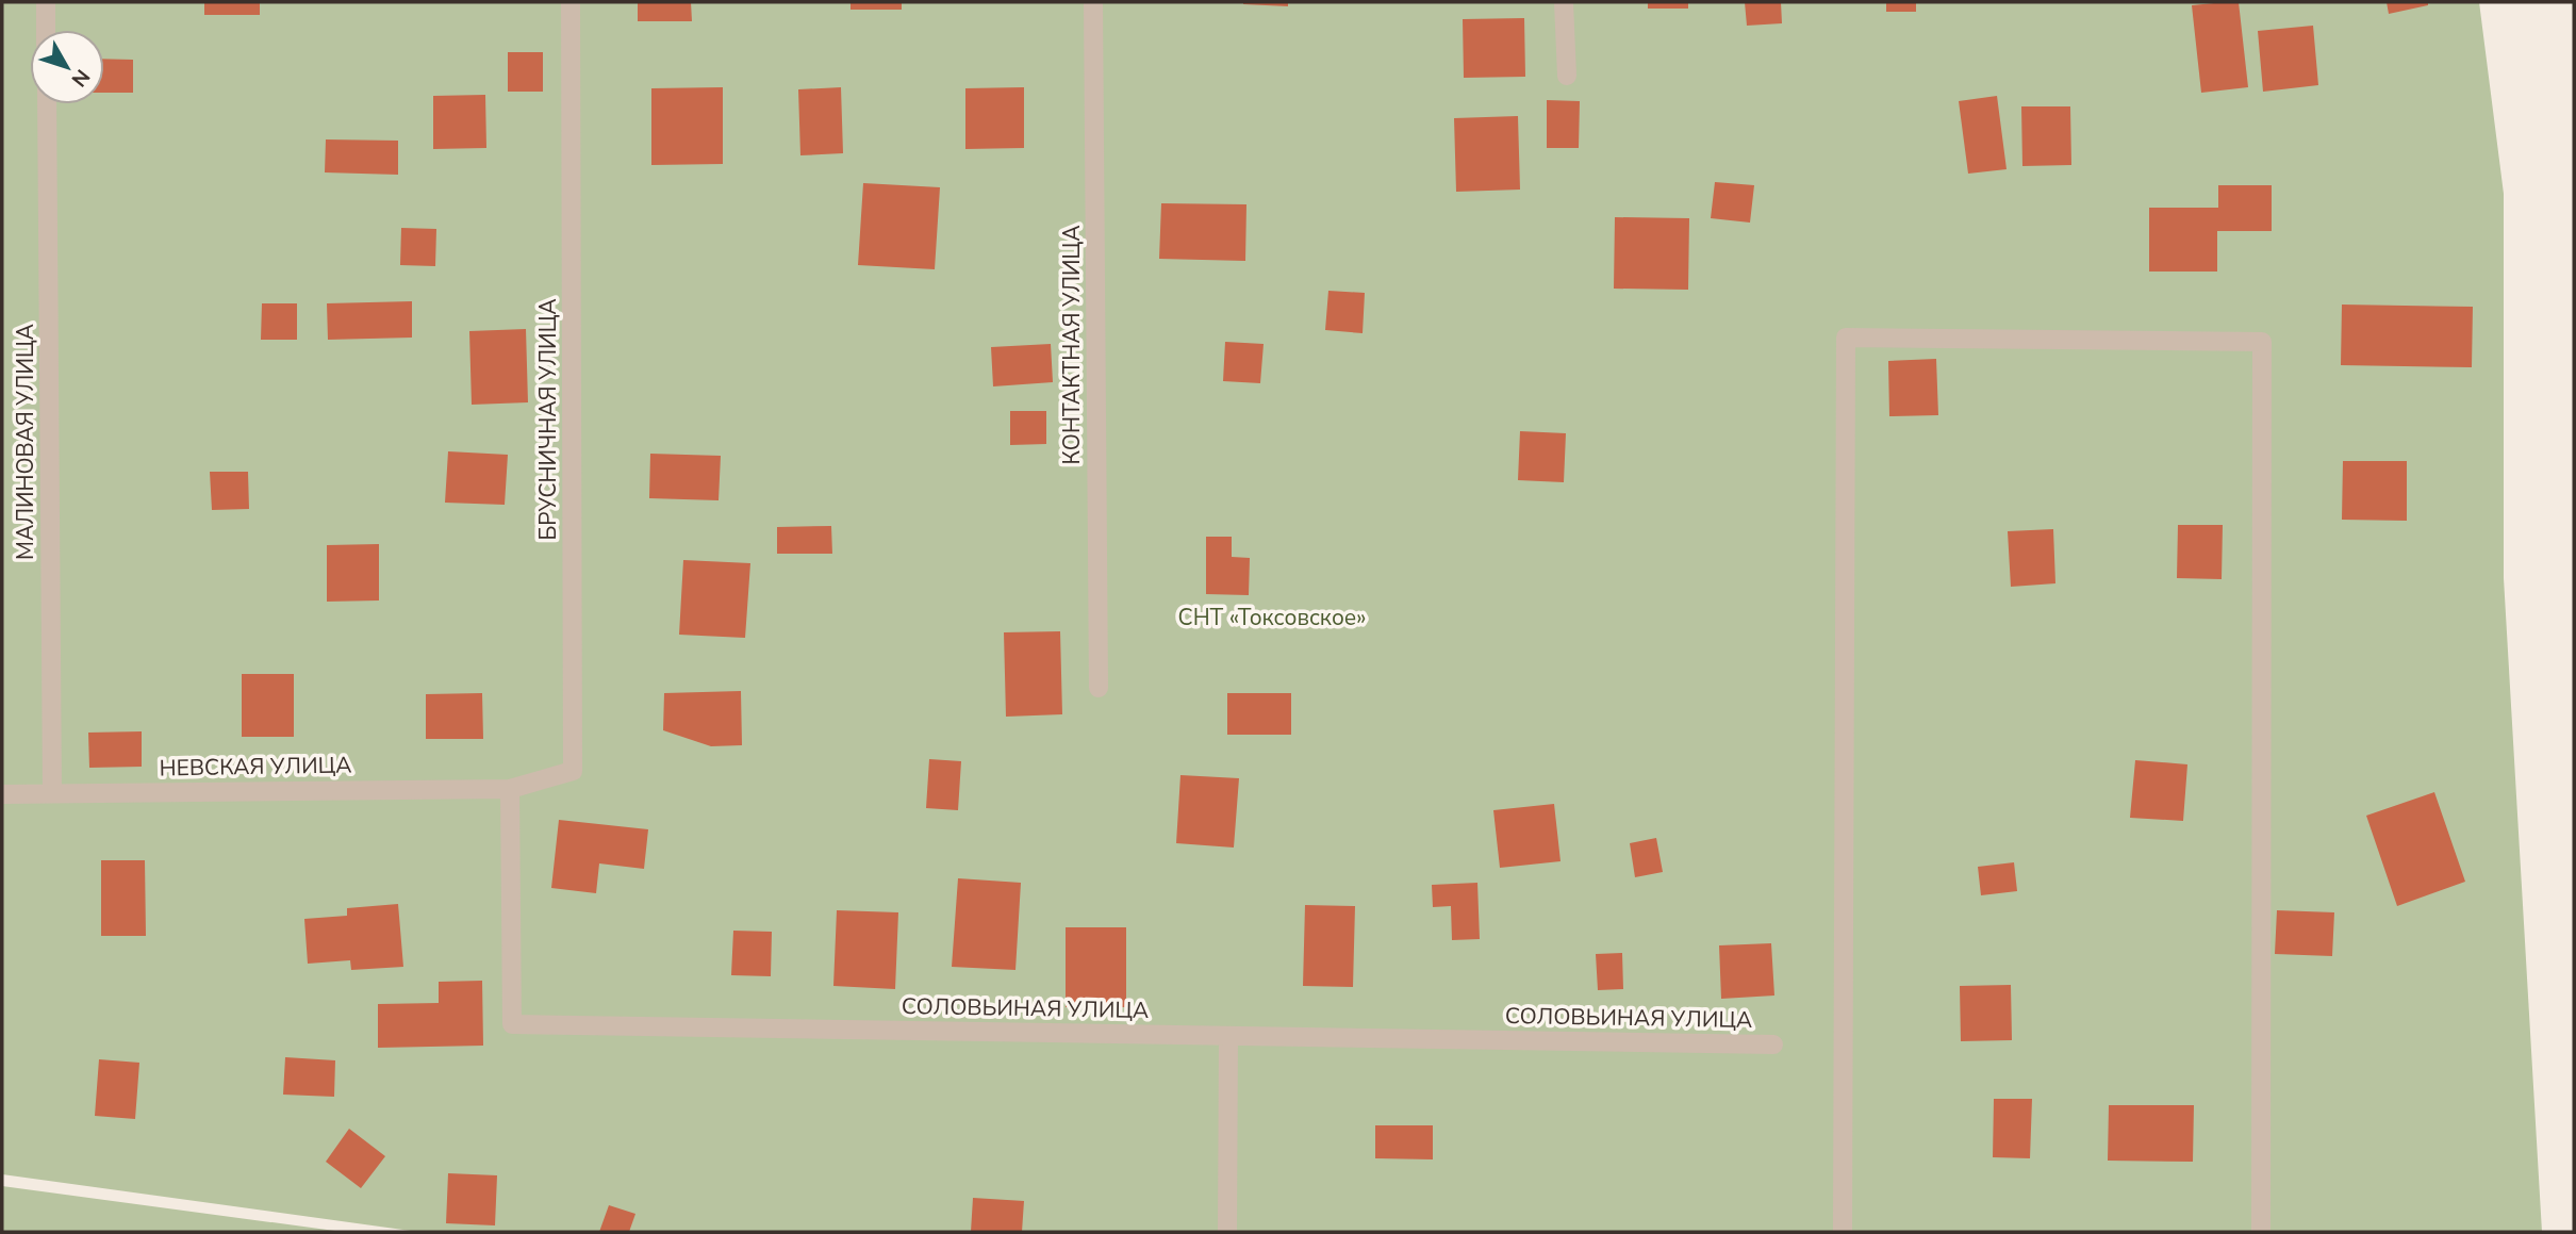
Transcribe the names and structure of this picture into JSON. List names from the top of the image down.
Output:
{
  "streets": {
    "street": [
      "КОНТАКТНАЯ УЛИЦА",
      "БРУСНИЧНАЯ УЛИЦА",
      "МАЛИНОВАЯ УЛИЦА",
      "НЕВСКАЯ УЛИЦА",
      "СОЛОВЬИНАЯ УЛИЦА"
    ]
  },
  "crossings": [
    ["БРУСНИЧНАЯ УЛИЦА", "НЕВСКАЯ УЛИЦА"],
    ["БРУСНИЧНАЯ УЛИЦА", "СОЛОВЬИНАЯ УЛИЦА"],
    ["МАЛИНОВАЯ УЛИЦА", "НЕВСКАЯ УЛИЦА"],
    ["НЕВСКАЯ УЛИЦА", "СОЛОВЬИНАЯ УЛИЦА"]
  ],
  "parks": ["СНТ «Токсовское»"],
  "north": "bottom right"
}
